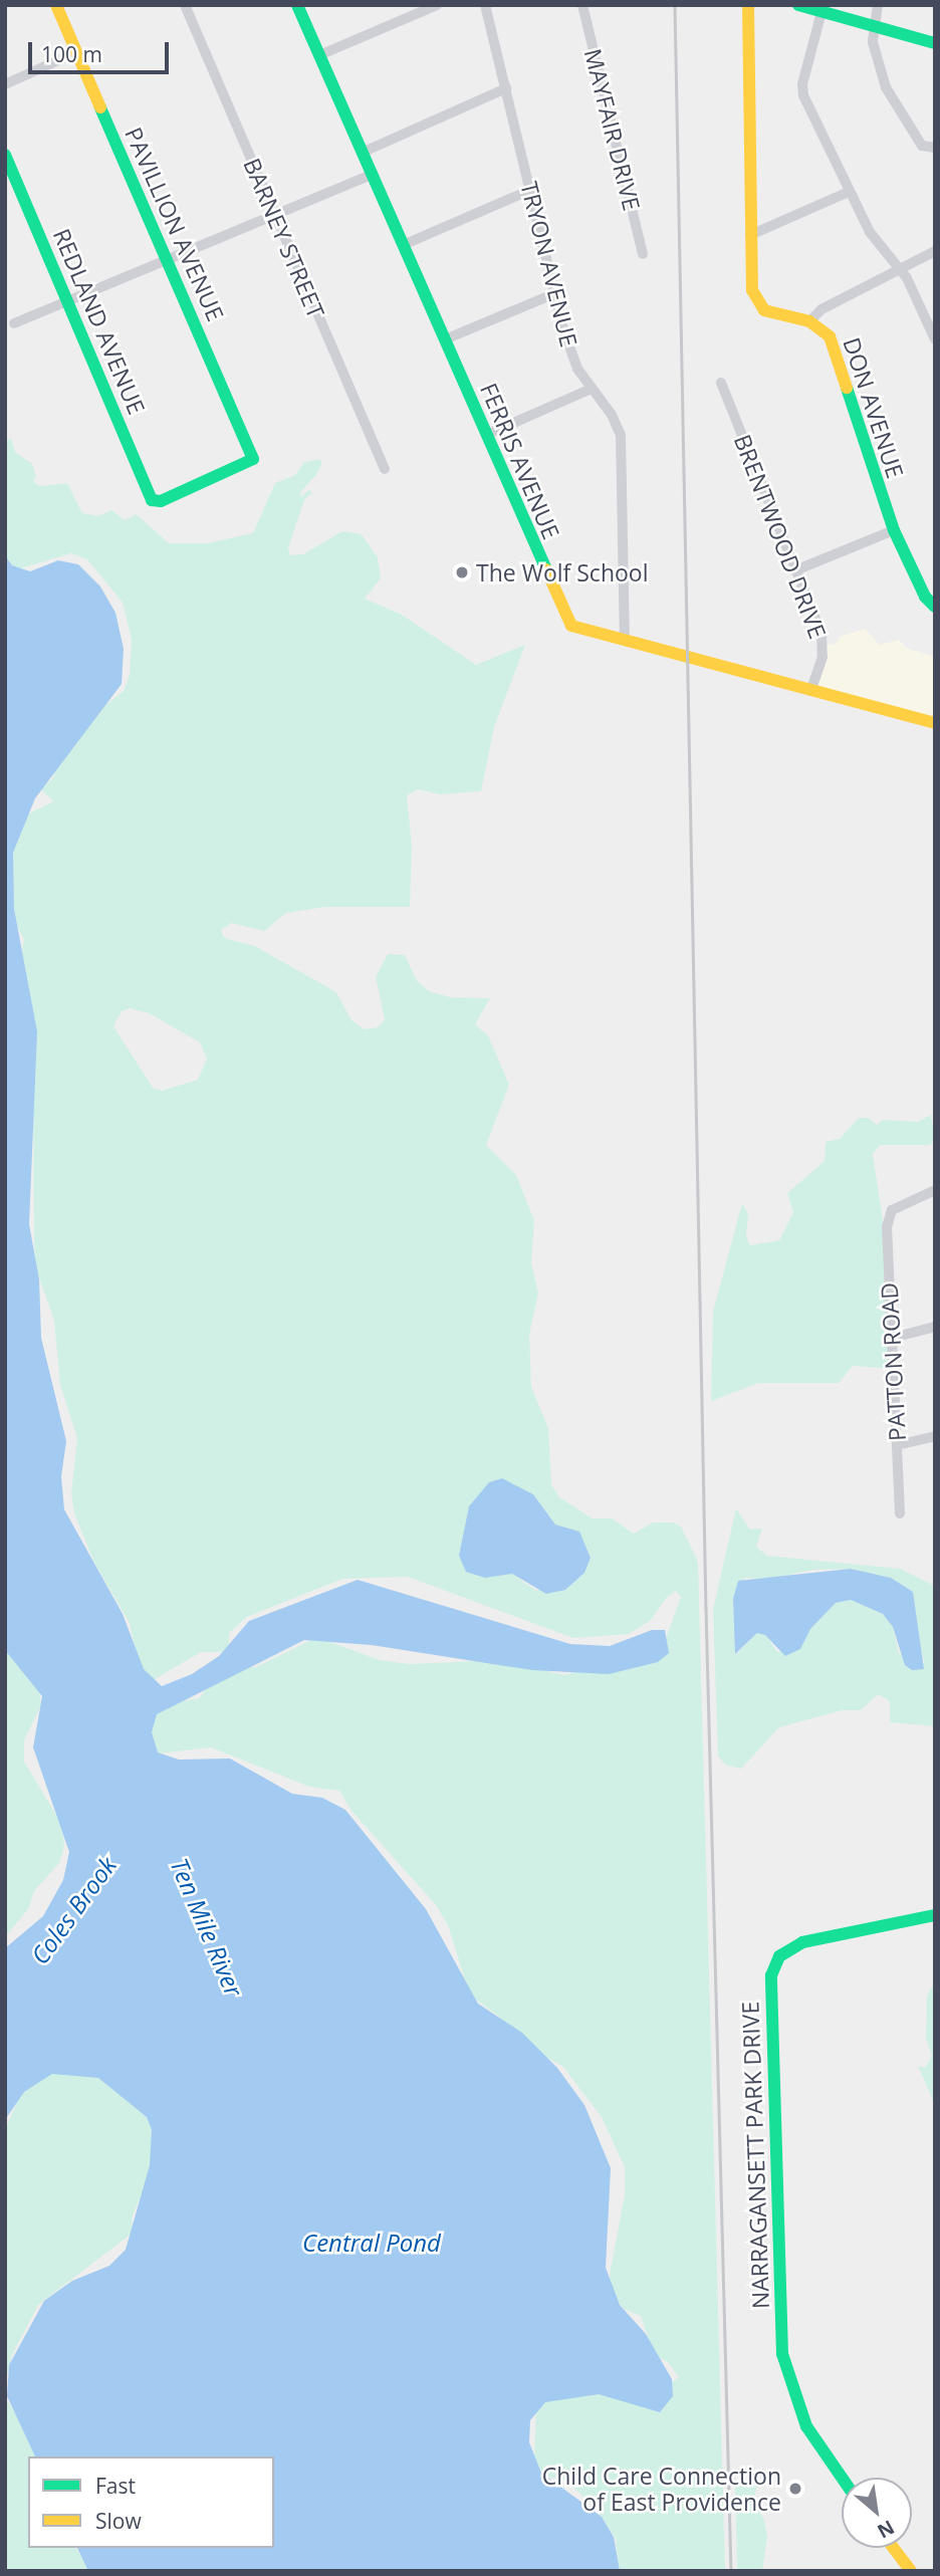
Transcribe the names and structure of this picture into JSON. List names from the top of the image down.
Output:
{
  "streets": {
    "street": [
      "MAYFAIR DRIVE",
      "PAVILLION AVENUE",
      "BARNEY STREET",
      "TRYON AVENUE",
      "REDLAND AVENUE",
      "DON AVENUE",
      "FERRIS AVENUE",
      "BRENTWOOD DRIVE",
      "PATTON ROAD",
      "NARRAGANSETT PARK DRIVE"
    ]
  },
  "crossings": [
    ["PAVILLION AVENUE", "REDLAND AVENUE"],
    ["TRYON AVENUE", "FERRIS AVENUE"],
    ["FERRIS AVENUE", "BRENTWOOD DRIVE"]
  ],
  "water": ["Coles Brook", "Ten Mile River", "Central Pond"],
  "places": ["The Wolf School", "Child Care Connection of East Providence"],
  "legend": ["Fast", "Slow"],
  "scale_bar": "100 m",
  "north": "bottom right"
}
